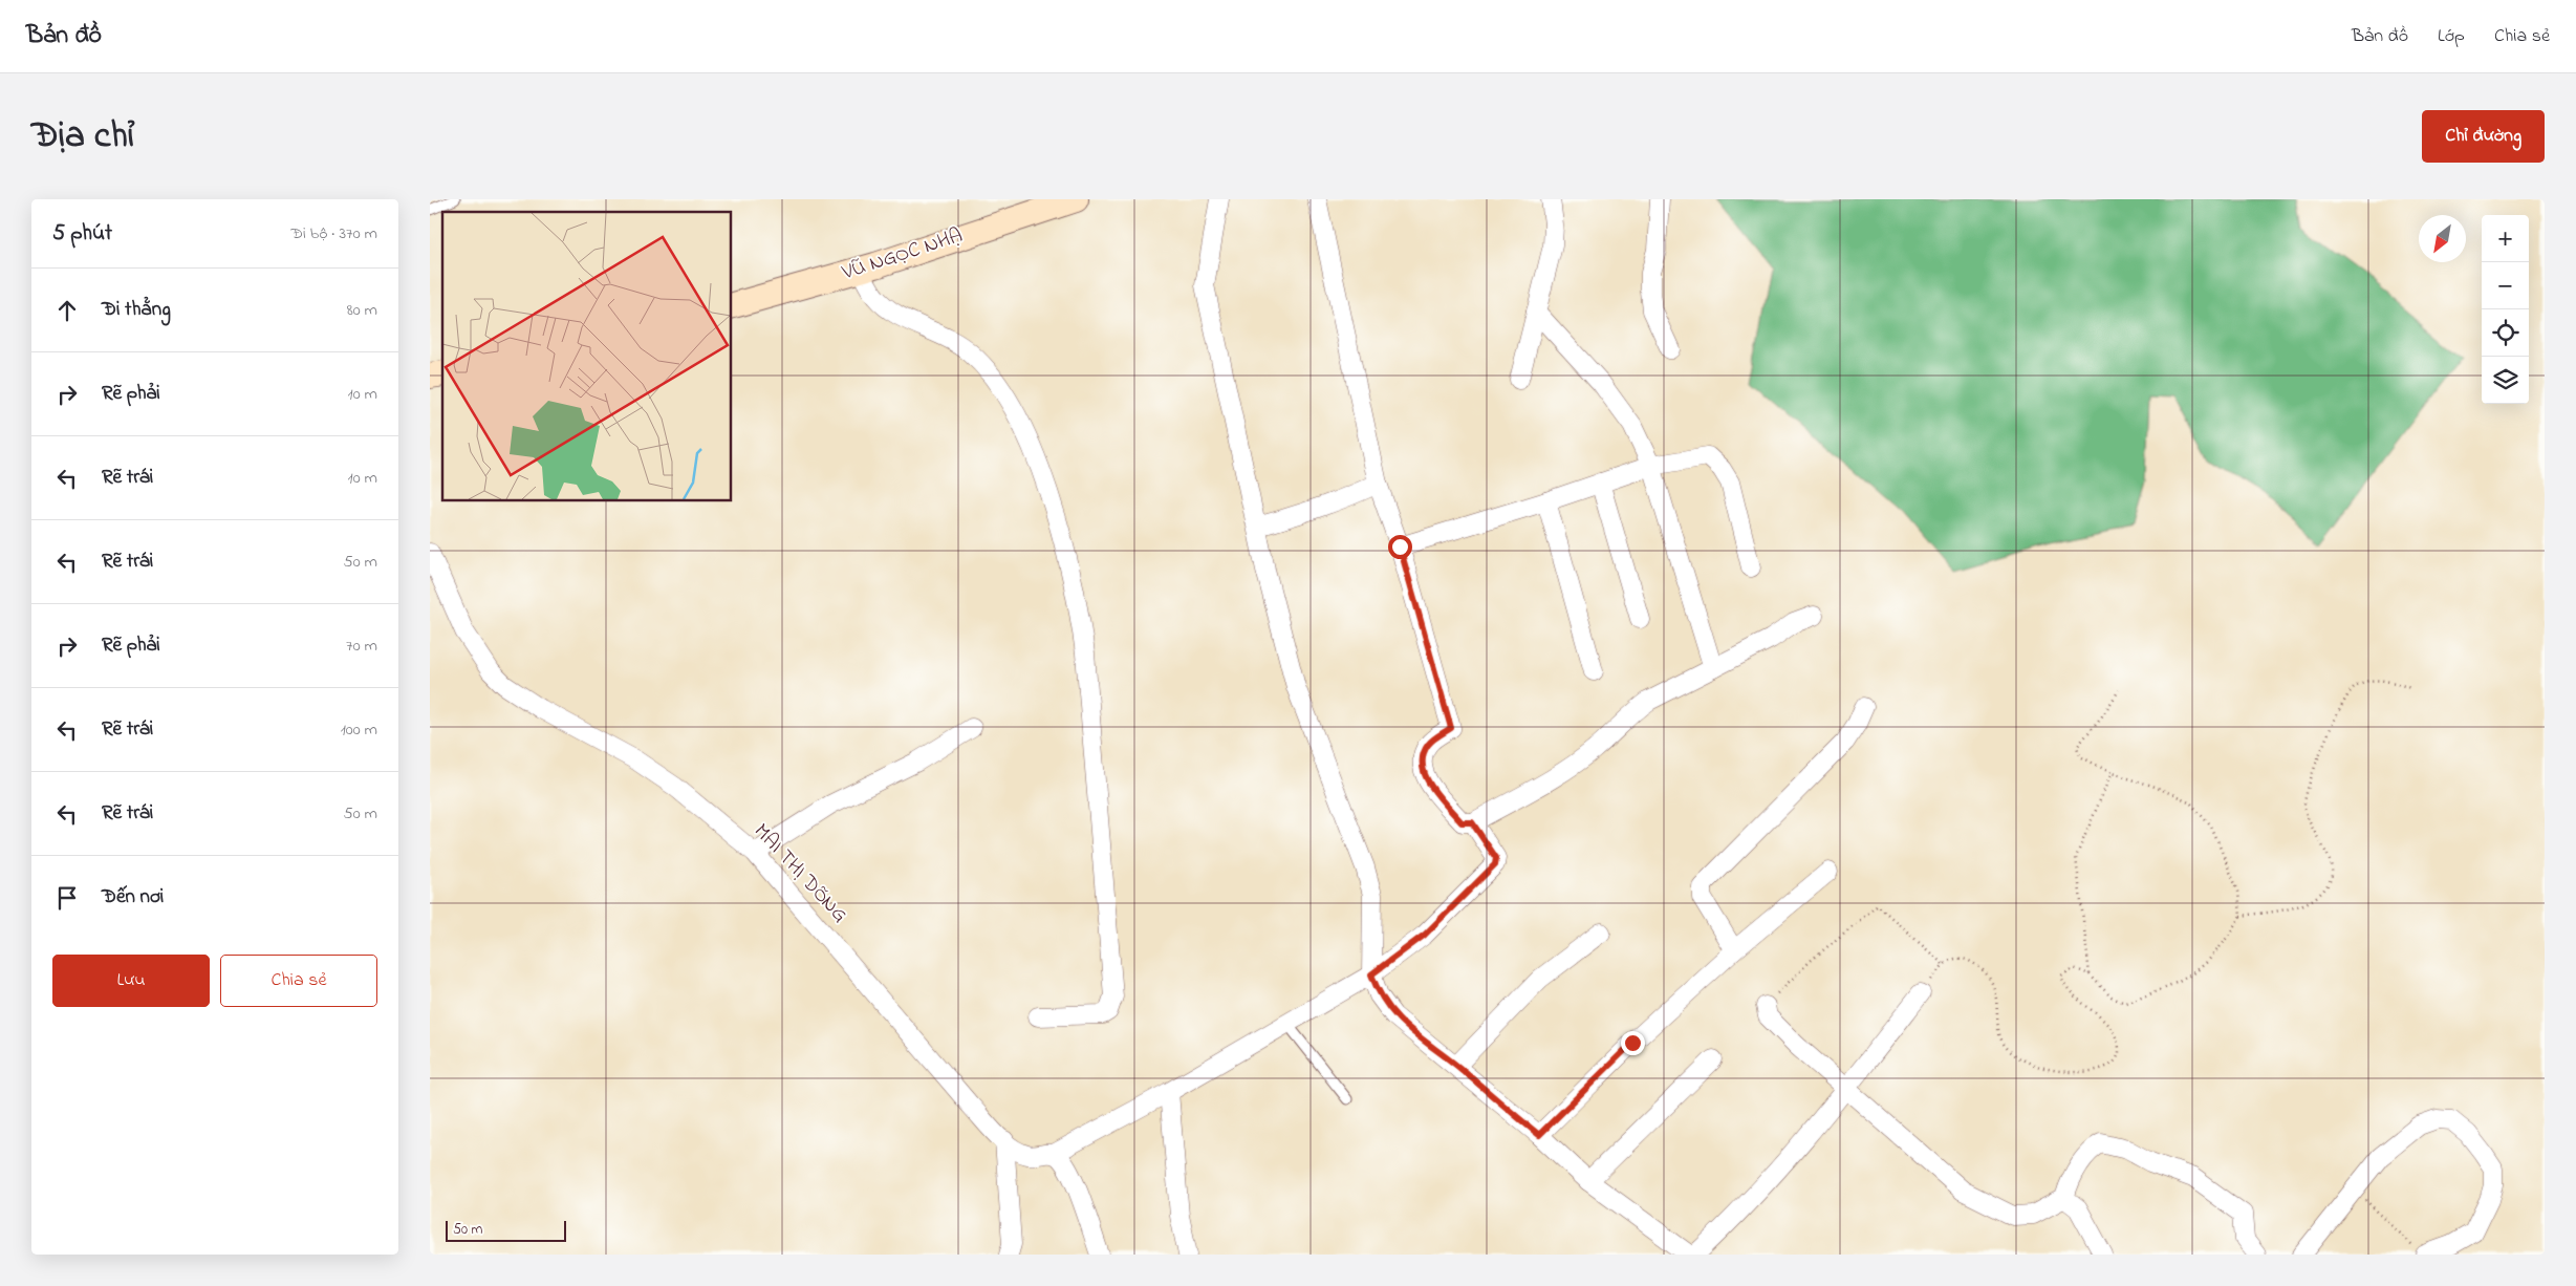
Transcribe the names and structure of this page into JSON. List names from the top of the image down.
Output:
{
  "streets": {
    "street": ["VŨ NGỌC NHẠ", "MAI THỊ DÕNG"]
  },
  "scale_bar": "50 m",
  "north": "bottom left",
  "page": {
    "header": "Bản đồ",
    "nav": ["Bản đồ", "Lớp", "Chia sẻ"],
    "title": "Địa chỉ",
    "buttons": [
      "Chỉ đường",
      ["Lưu", "Chia sẻ"]
    ],
    "heading": ["5 phút", "Đi bộ · 370 m"],
    "map_buttons": ["+", "−"],
    "list": [
      ["Đi thẳng", "80 m"],
      ["Rẽ phải", "10 m"],
      ["Rẽ trái", "10 m"],
      ["Rẽ trái", "50 m"],
      ["Rẽ phải", "70 m"],
      ["Rẽ trái", "100 m"],
      ["Rẽ trái", "50 m"],
      "Đến nơi"
    ],
    "scale": "50 m"
  }
}
